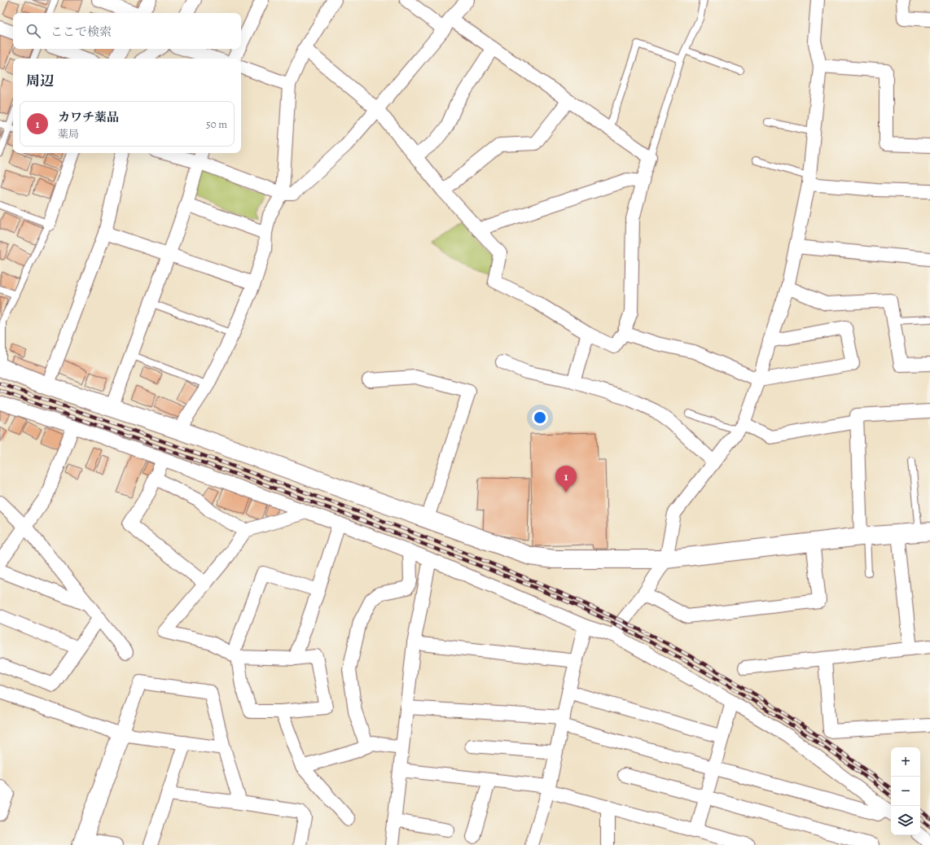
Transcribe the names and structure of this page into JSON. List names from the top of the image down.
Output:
{
  "page": {
    "search": "ここで検索",
    "heading": "周辺",
    "list": [
      {
        "mark": "1",
        "name": "カワチ薬品",
        "note": "薬局",
        "value": "50 m"
      }
    ],
    "pins": "1",
    "map_buttons": ["+", "−"]
  }
}
